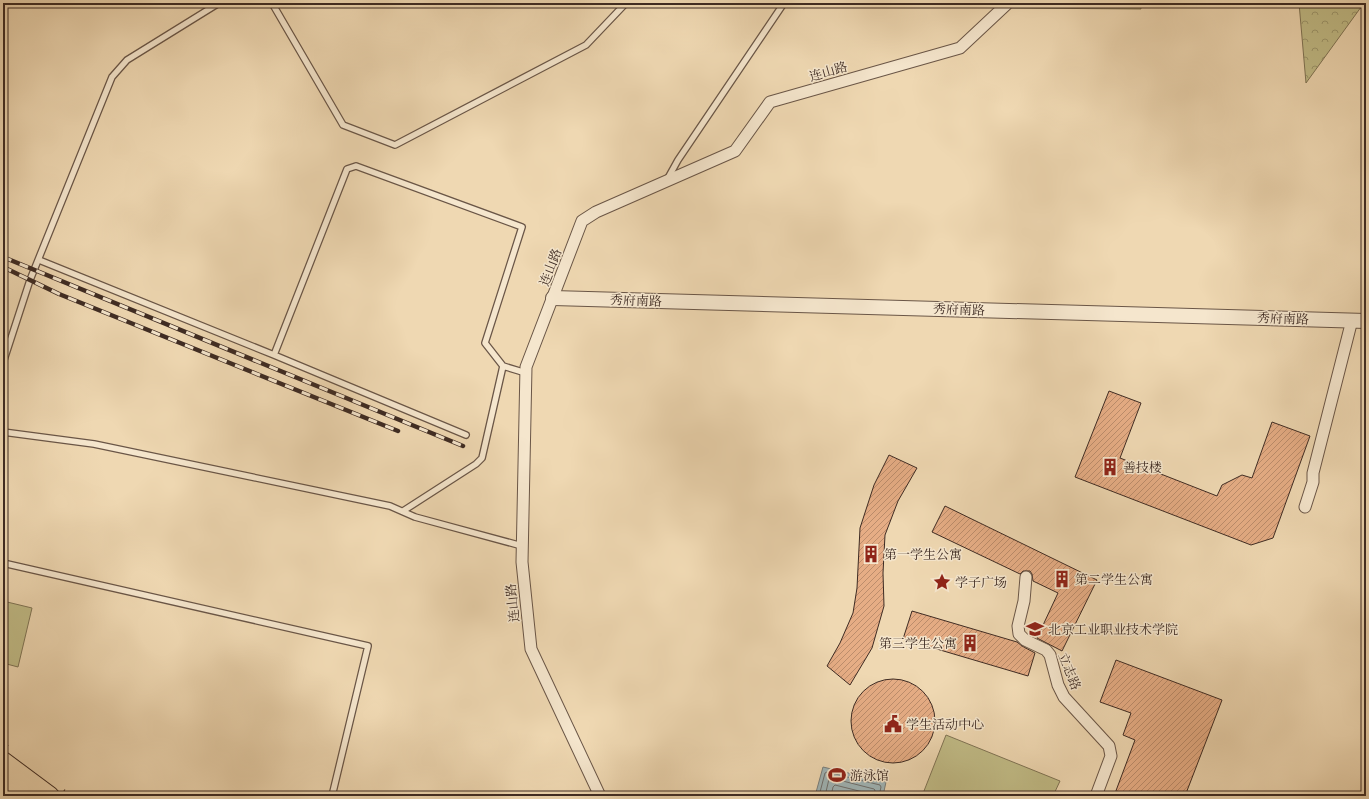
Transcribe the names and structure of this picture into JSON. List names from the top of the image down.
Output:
{
  "streets": {
    "street": ["连山路", "秀府南路", "立志路"]
  },
  "crossings": [
    ["连山路", "秀府南路"]
  ],
  "places": {
    "building": [
      "善技楼",
      "第一学生公寓",
      "第二学生公寓",
      "第三学生公寓"
    ],
    "place": ["学子广场"],
    "school or university": ["北京工业职业技术学院"],
    "public building": ["学生活动中心"],
    "sports": ["游泳馆"]
  }
}
